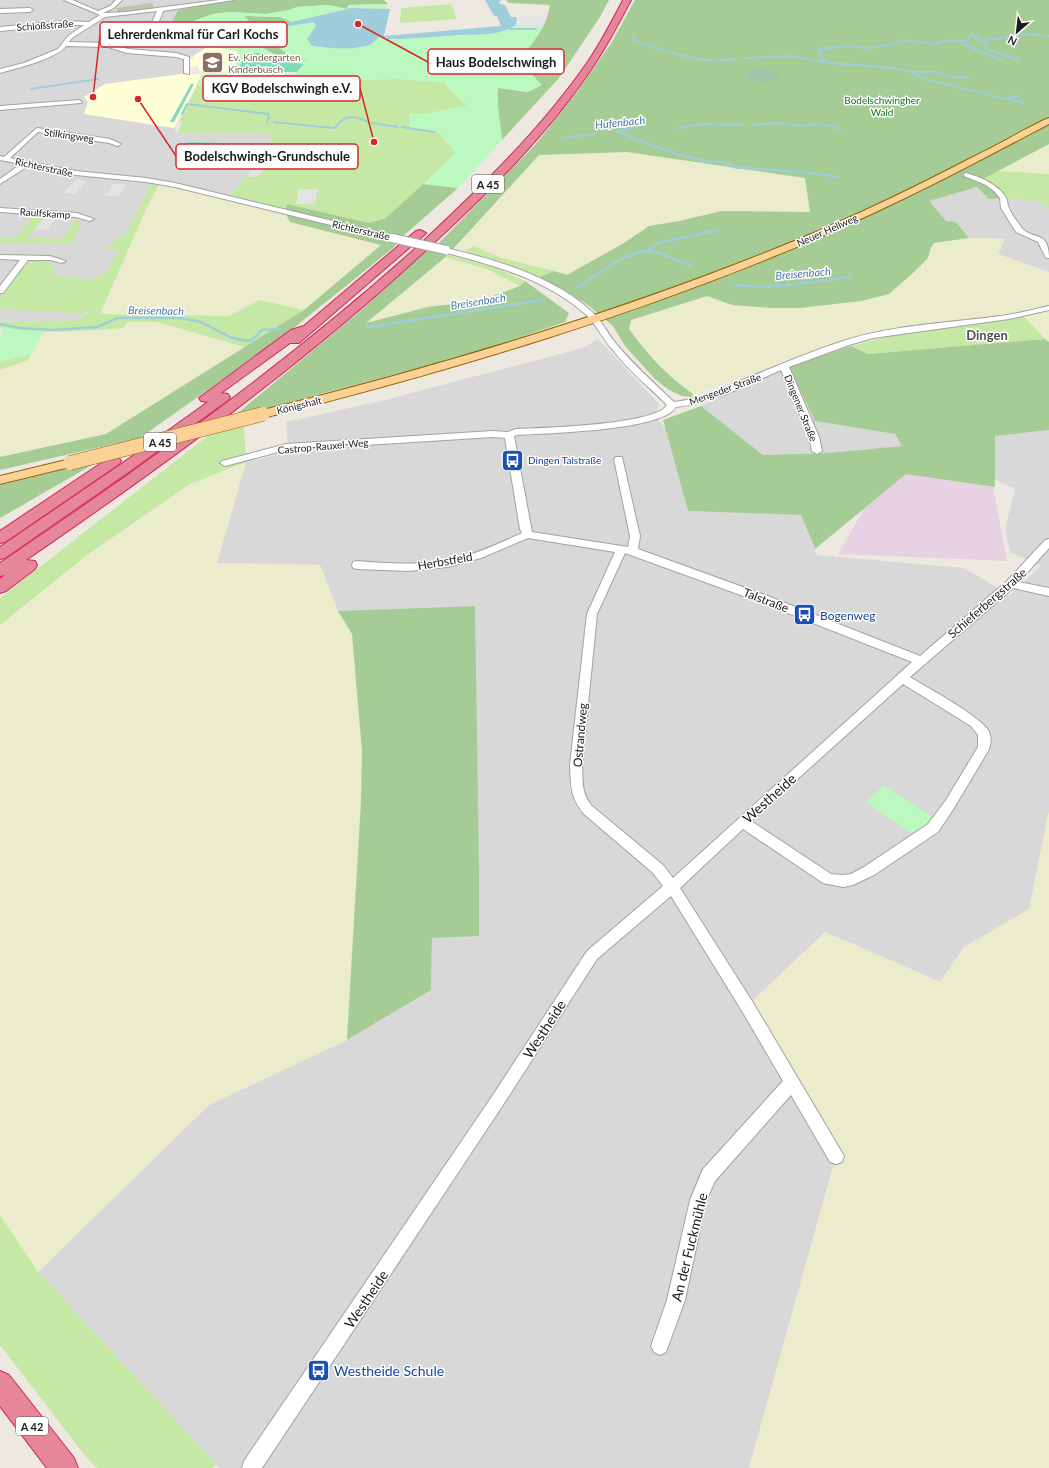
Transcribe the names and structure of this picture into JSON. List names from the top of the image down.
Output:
{
  "streets": {
    "highway": ["A 45", "A 42"],
    "main road": ["Neuer Hellweg", "Königshalt"],
    "street": [
      "Schloßstraße",
      "Stilkingweg",
      "Richterstraße",
      "Raulfskamp",
      "Mengeder Straße",
      "Dingener Straße",
      "Castrop-Rauxel-Weg",
      "Herbstfeld",
      "Talstraße",
      "Schieferbergstraße",
      "Ostrandweg",
      "Westheide",
      "An der Fuckmühle"
    ]
  },
  "crossings": [
    ["Stilkingweg", "Richterstraße"],
    ["Richterstraße", "Neuer Hellweg"],
    ["Richterstraße", "Mengeder Straße"],
    ["Richterstraße", "Königshalt"],
    ["Neuer Hellweg", "Königshalt"],
    ["Mengeder Straße", "Dingener Straße"],
    ["Mengeder Straße", "Castrop-Rauxel-Weg"],
    ["Herbstfeld", "Talstraße"],
    ["Talstraße", "Schieferbergstraße"],
    ["Talstraße", "Ostrandweg"],
    ["Talstraße", "Westheide"],
    ["Schieferbergstraße", "Westheide"],
    ["Ostrandweg", "Westheide"]
  ],
  "districts": ["Dingen"],
  "water": ["Hufenbach", "Breisenbach"],
  "parks": ["Bodelschwingher Wald"],
  "places": {
    "other": [
      "Haus Bodelschwingh",
      "Lehrerdenkmal für Carl Kochs",
      "Bodelschwingh-Grundschule",
      "KGV Bodelschwingh e.V."
    ],
    "school or university": ["Ev. Kindergarten Kinderbusch"],
    "bus stop": ["Dingen Talstraße", "Bogenweg", "Westheide Schule"]
  },
  "north": "bottom left"
}
